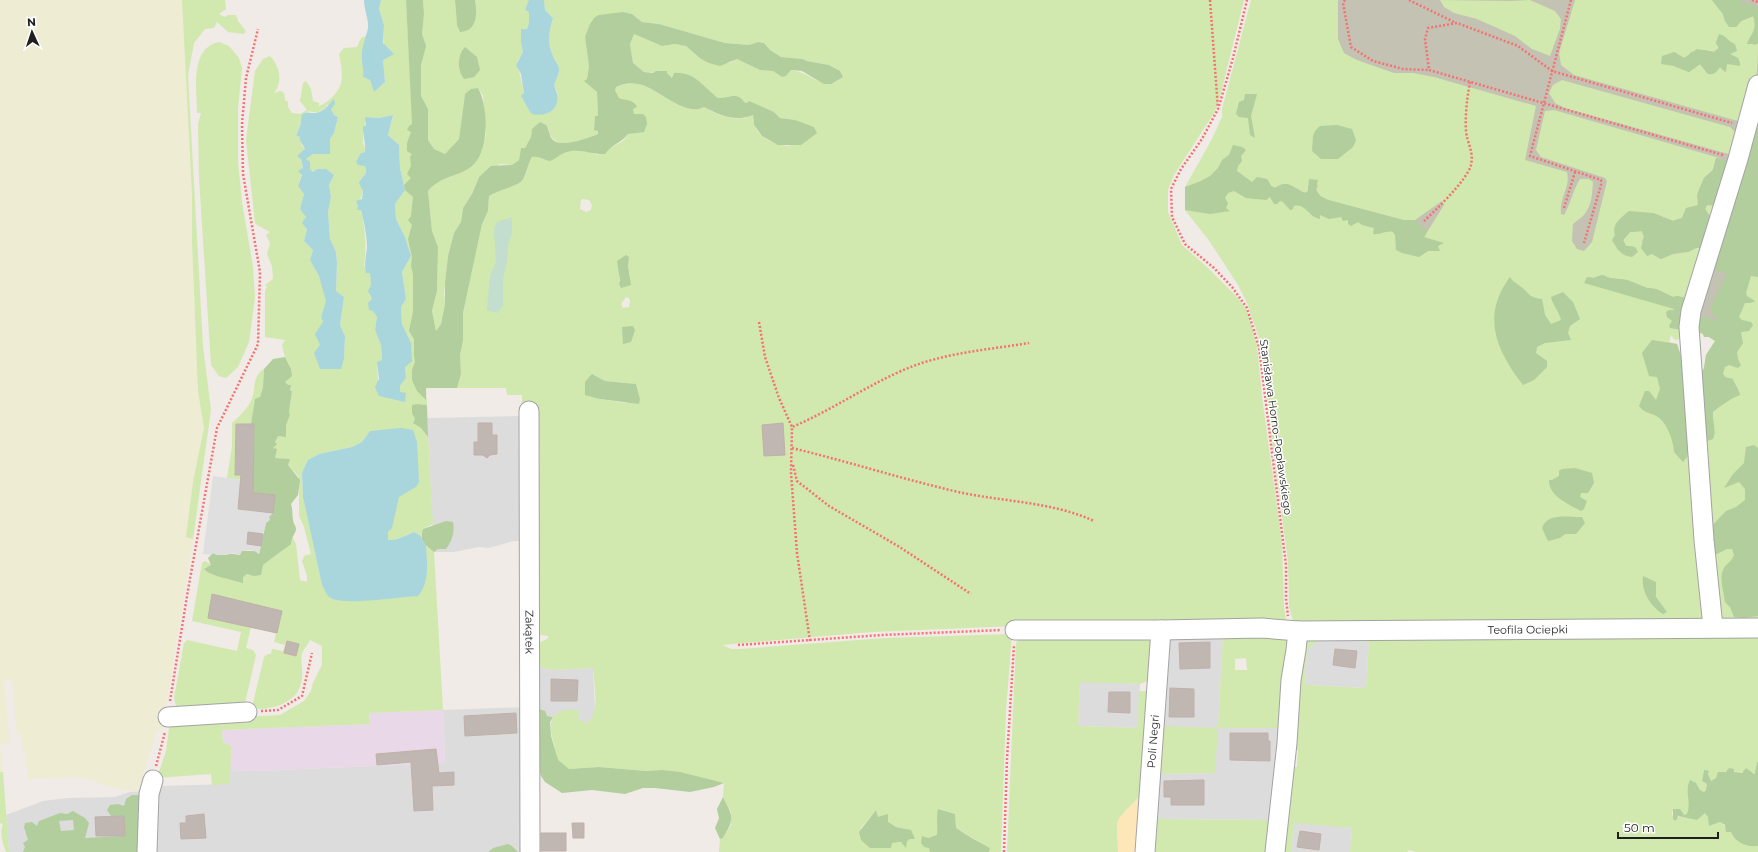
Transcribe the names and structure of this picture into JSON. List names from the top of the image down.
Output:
{
  "streets": {
    "street": ["Teofila Ociepki", "Zakątek", "Poli Negri"],
    "path": ["Stanisława Horno-Popławskiego"]
  },
  "crossings": [
    ["Stanisława Horno-Popławskiego", "Teofila Ociepki"],
    ["Teofila Ociepki", "Poli Negri"]
  ],
  "scale_bar": "50 m",
  "north": "top"
}
